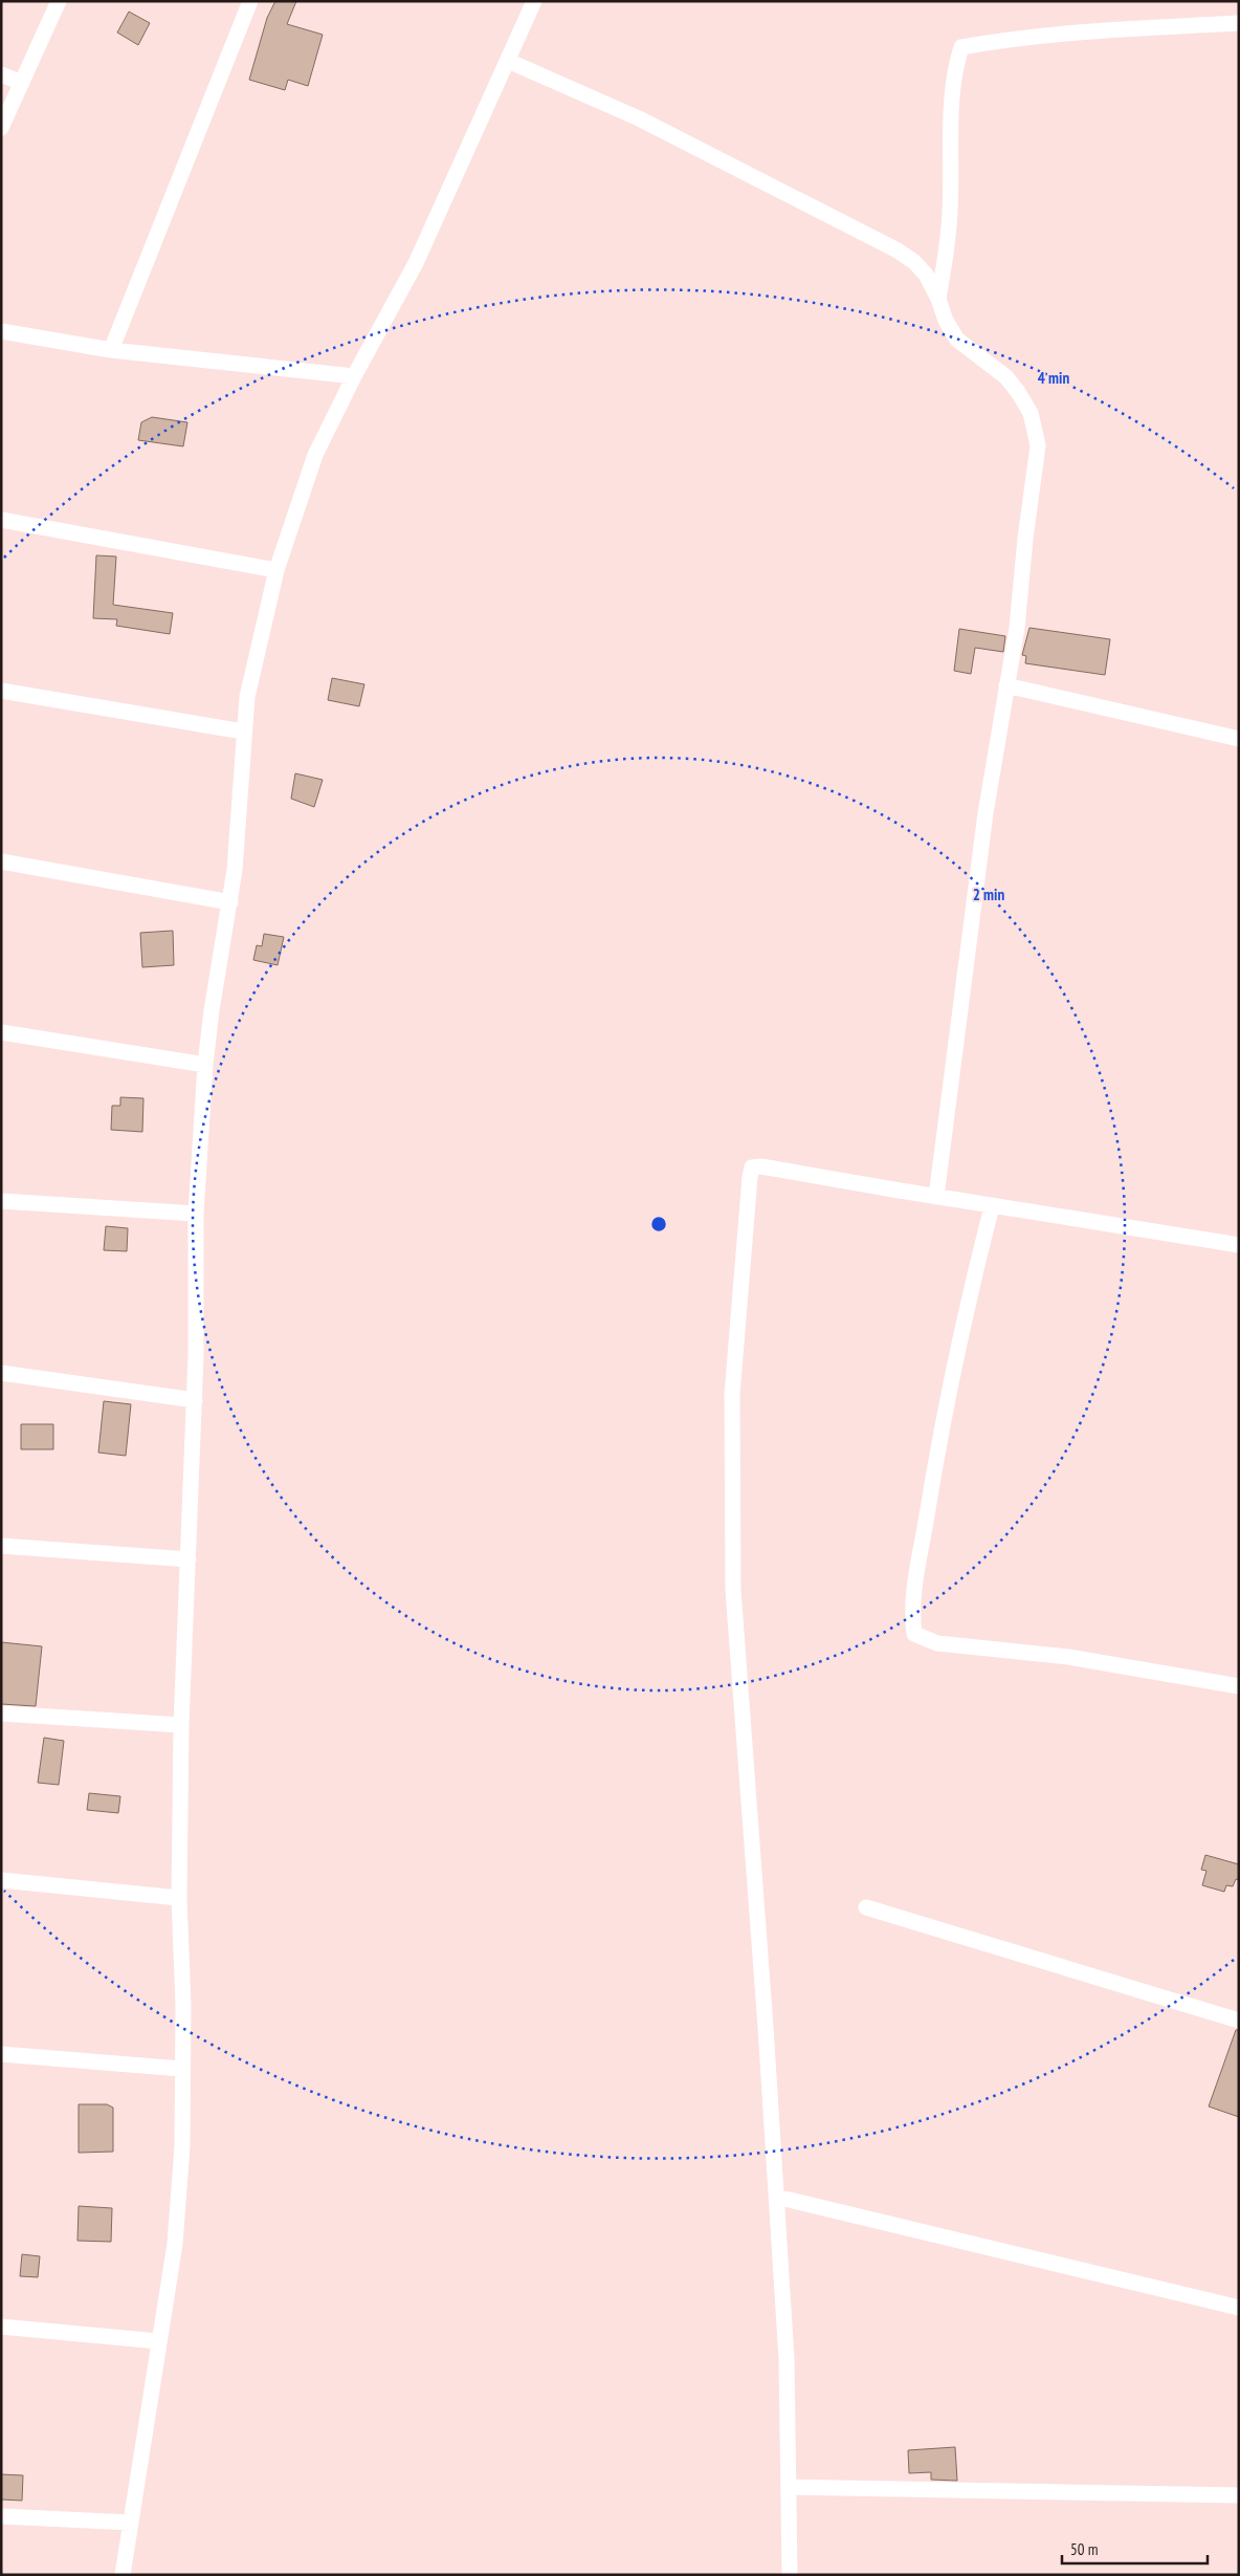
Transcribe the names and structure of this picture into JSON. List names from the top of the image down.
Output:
{
  "scale_bar": "50 m",
  "rings": ["4 min", "2 min"]
}
